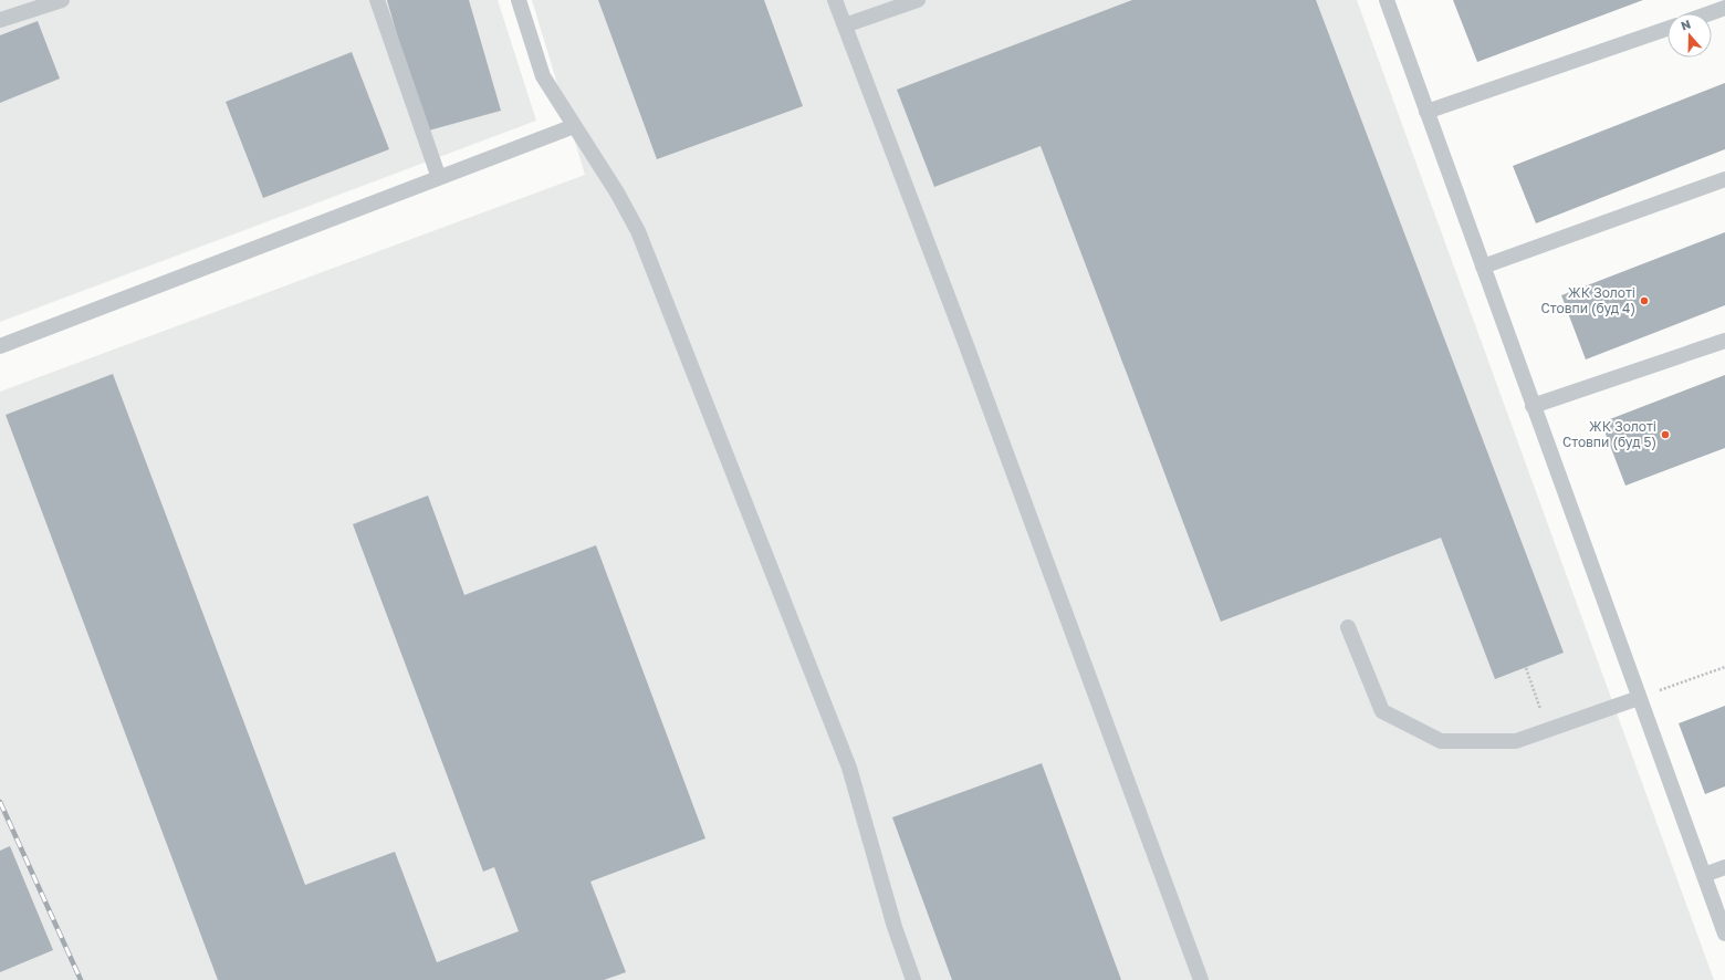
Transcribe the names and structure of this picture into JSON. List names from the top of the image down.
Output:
{
  "places": ["ЖК Золоті Стовпи (буд 4)", "ЖК Золоті Стовпи (буд 5)"],
  "north": "top"
}
